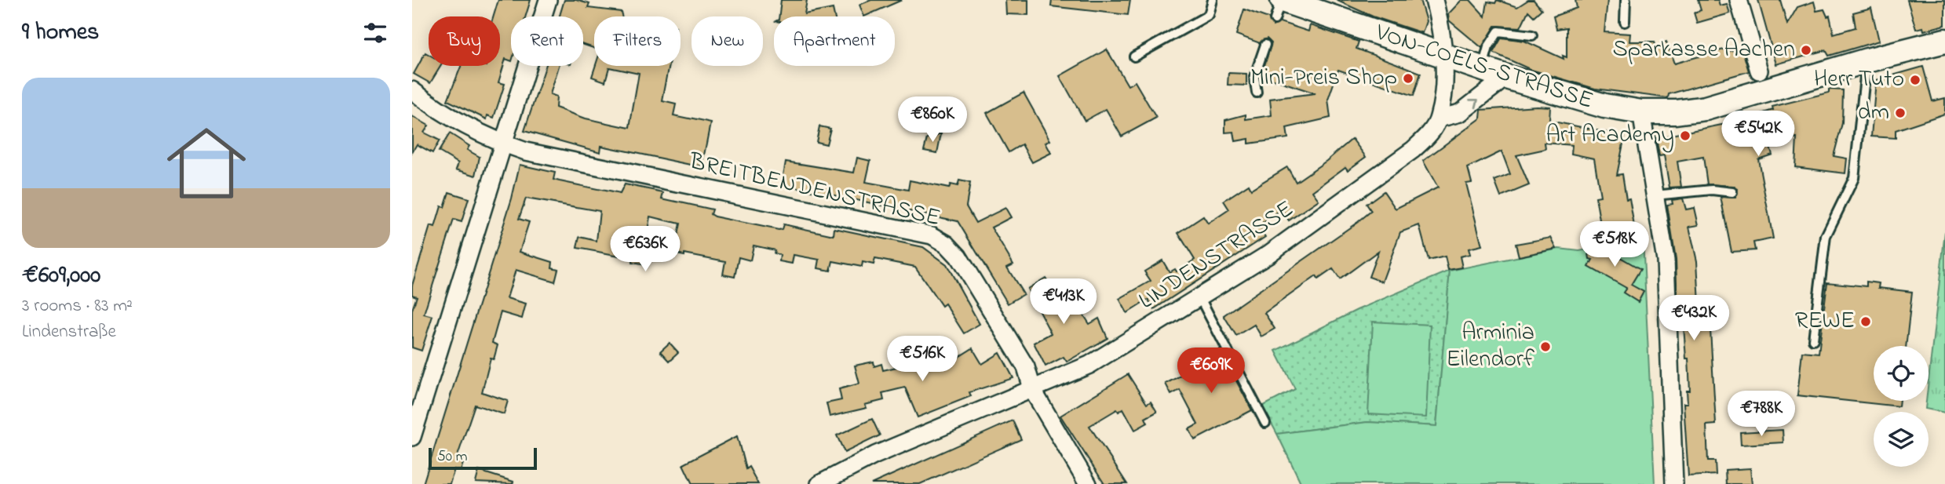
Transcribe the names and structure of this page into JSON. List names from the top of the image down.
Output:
{
  "streets": {
    "main road": ["VON-COELS-STRASSE"],
    "street": ["BREITBENDENSTRASSE", "LINDENSTRASSE"]
  },
  "crossings": [
    ["VON-COELS-STRASSE", "LINDENSTRASSE"],
    ["BREITBENDENSTRASSE", "LINDENSTRASSE"]
  ],
  "places": [
    "Sparkasse Aachen",
    "Mini-Preis Shop",
    "Herr Tuto",
    "dm",
    "Art Academy",
    "REWE",
    "Arminia Eilendorf"
  ],
  "scale_bar": "50 m",
  "page": {
    "heading": "9 homes",
    "chip": [
      "Buy",
      "Rent",
      "Filters",
      "New",
      "Apartment"
    ],
    "list": [
      {
        "name": "€609,000",
        "note": "3 rooms · 83 m² · Lindenstraße"
      }
    ],
    "price": [
      "€860K",
      "€542K",
      "€518K",
      "€636K",
      "€413K",
      "€432K",
      "€516K",
      "€609K",
      "€788K"
    ],
    "scale": "50 m"
  }
}
